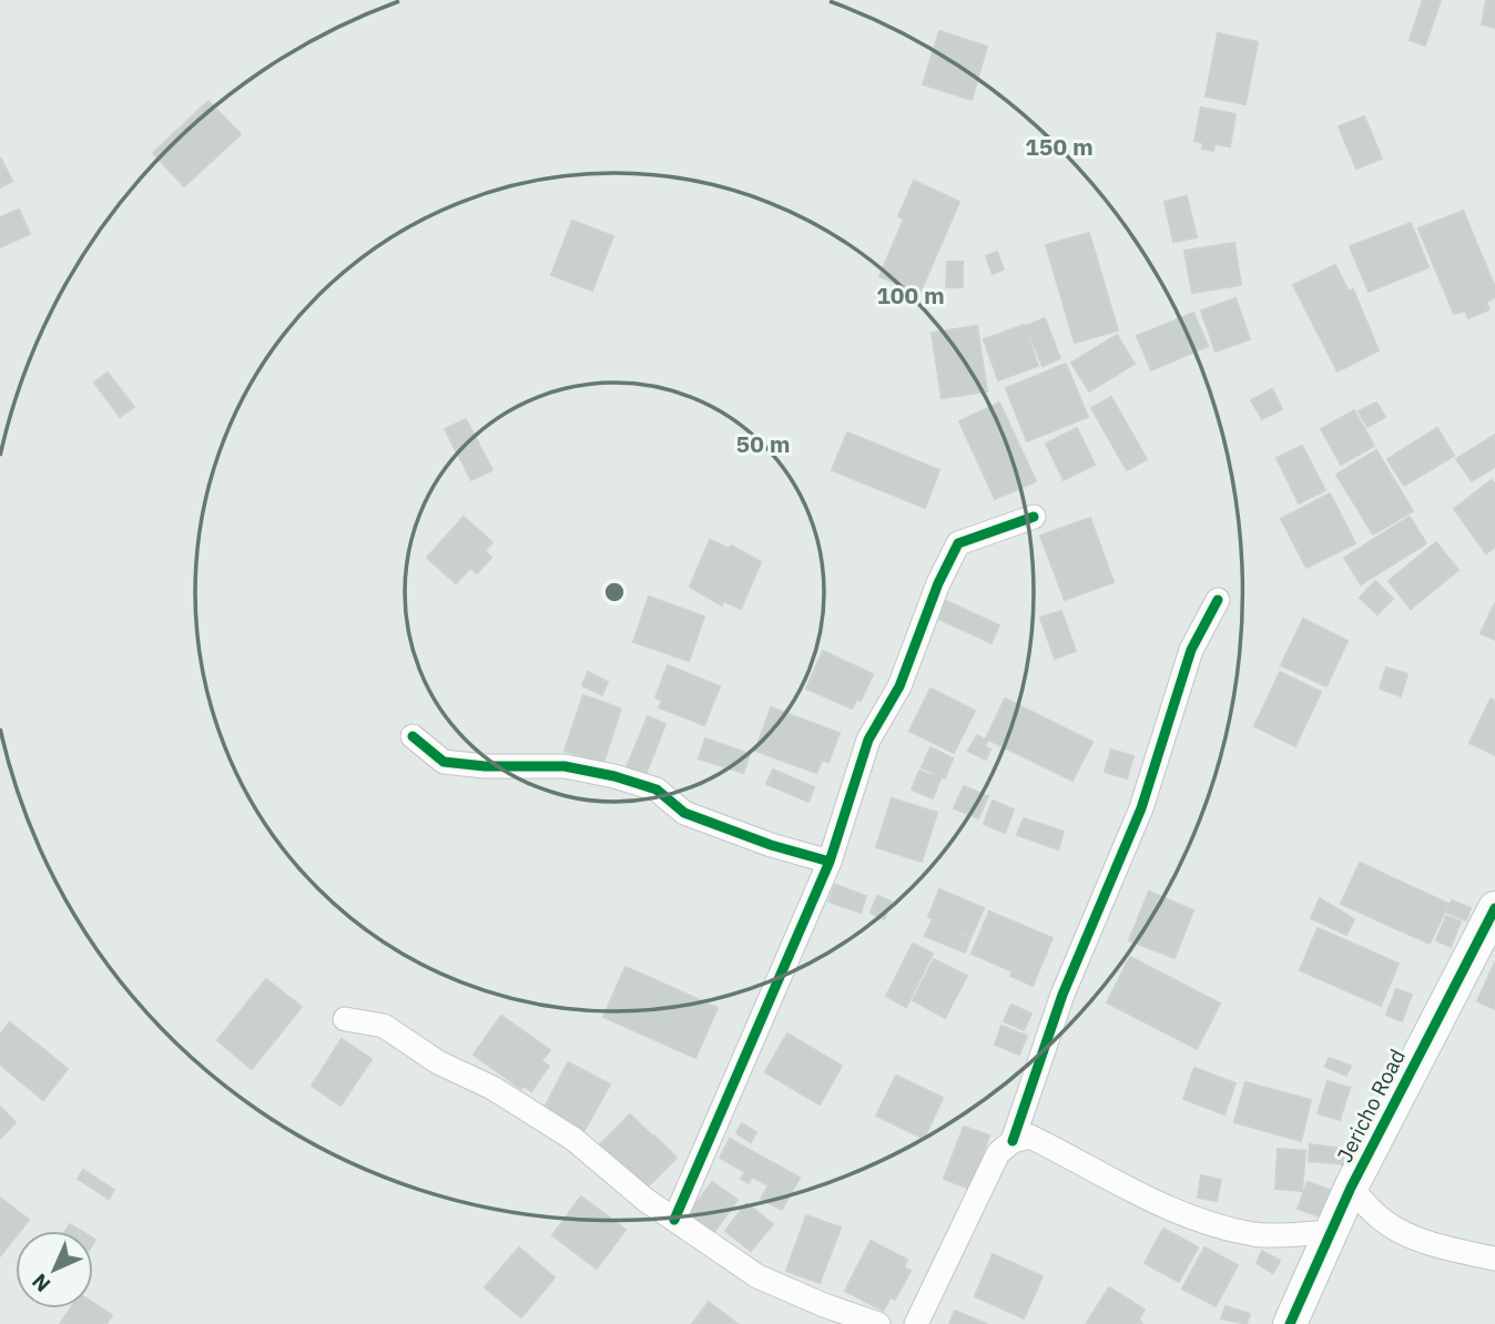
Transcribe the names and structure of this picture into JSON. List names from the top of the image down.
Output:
{
  "streets": {
    "street": ["Jericho Road"]
  },
  "north": "bottom left",
  "rings": ["150 m", "100 m", "50 m"]
}
